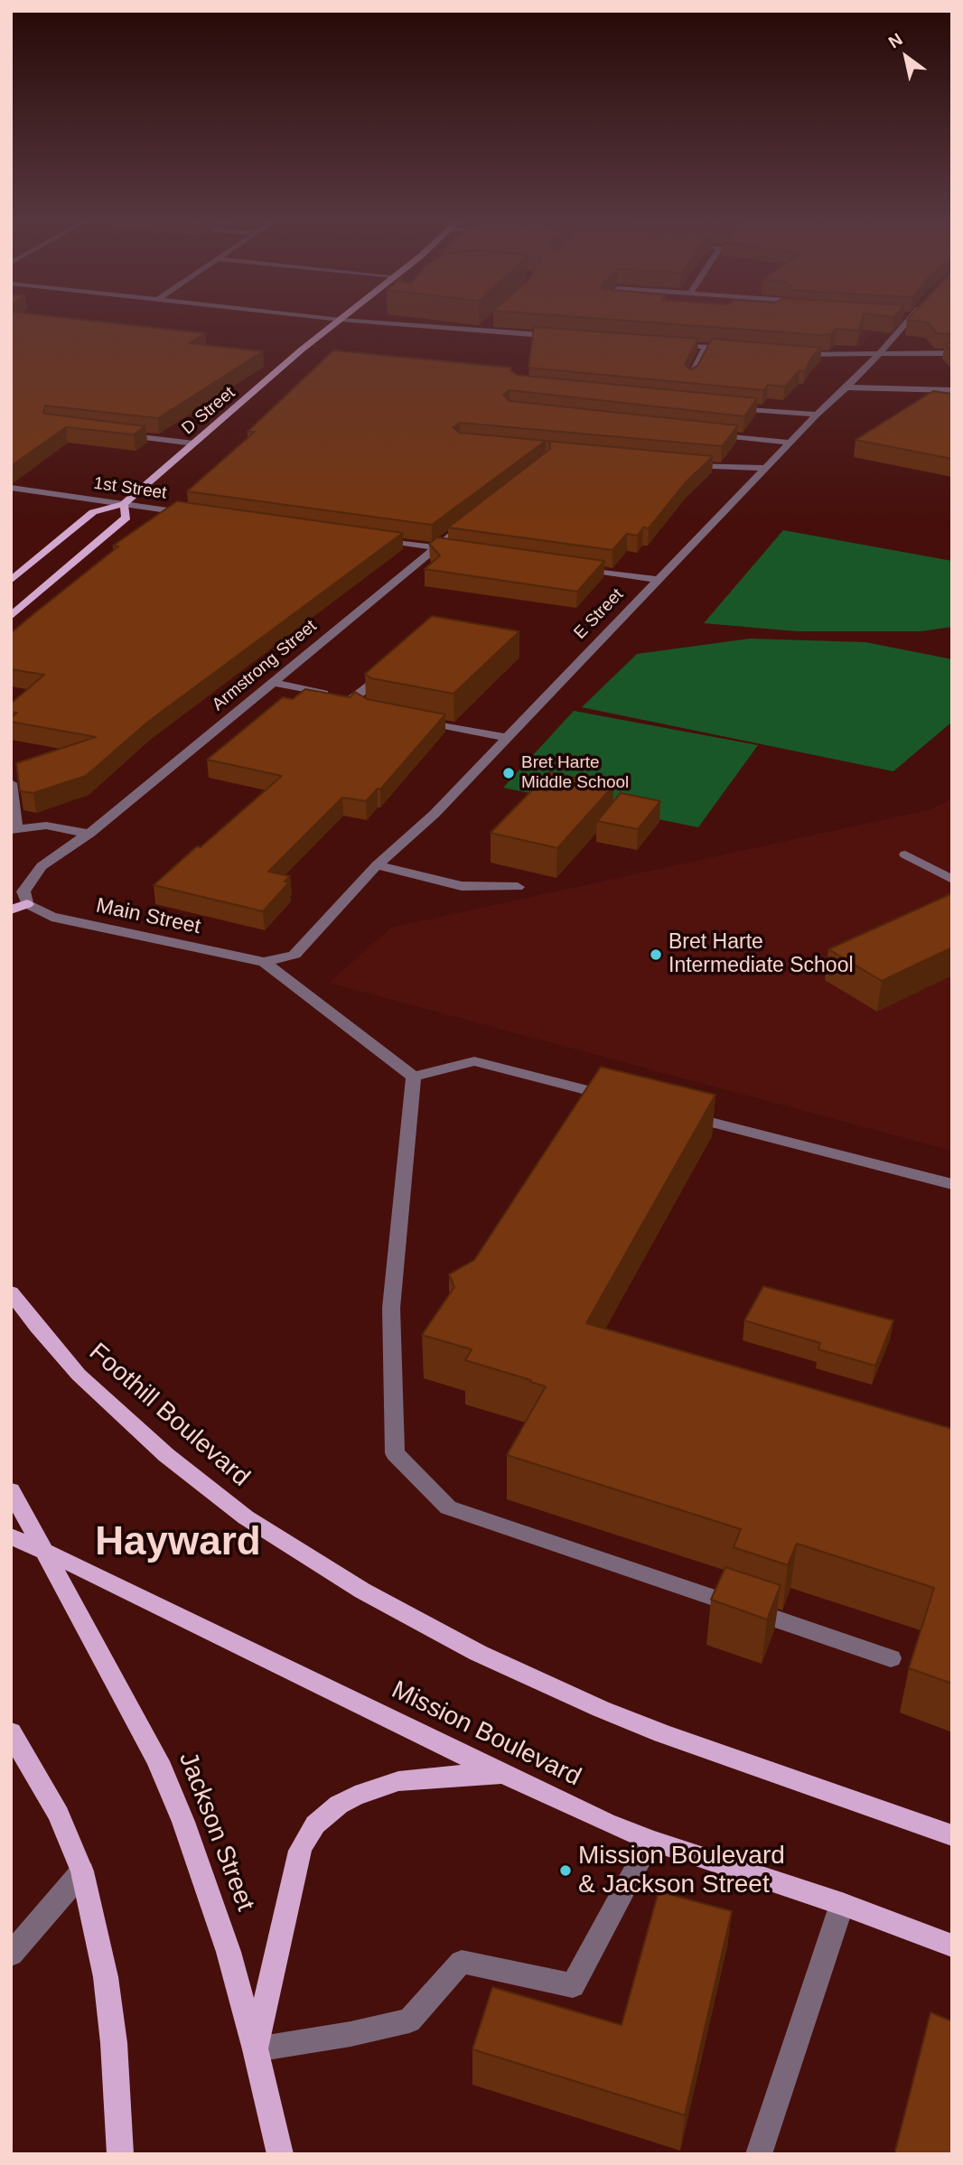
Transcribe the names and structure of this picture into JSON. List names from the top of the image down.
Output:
{
  "streets": {
    "main road": [
      "D Street",
      "Foothill Boulevard",
      "Mission Boulevard",
      "Jackson Street"
    ],
    "street": [
      "1st Street",
      "E Street",
      "Armstrong Street",
      "Main Street"
    ]
  },
  "crossings": [
    ["D Street", "1st Street"],
    ["E Street", "Main Street"],
    ["Armstrong Street", "Main Street"],
    ["Mission Boulevard", "Jackson Street"]
  ],
  "districts": ["Hayward"],
  "places": ["Bret Harte Middle School", "Bret Harte Intermediate School", "Mission Boulevard & Jackson Street"],
  "north": "top left"
}
